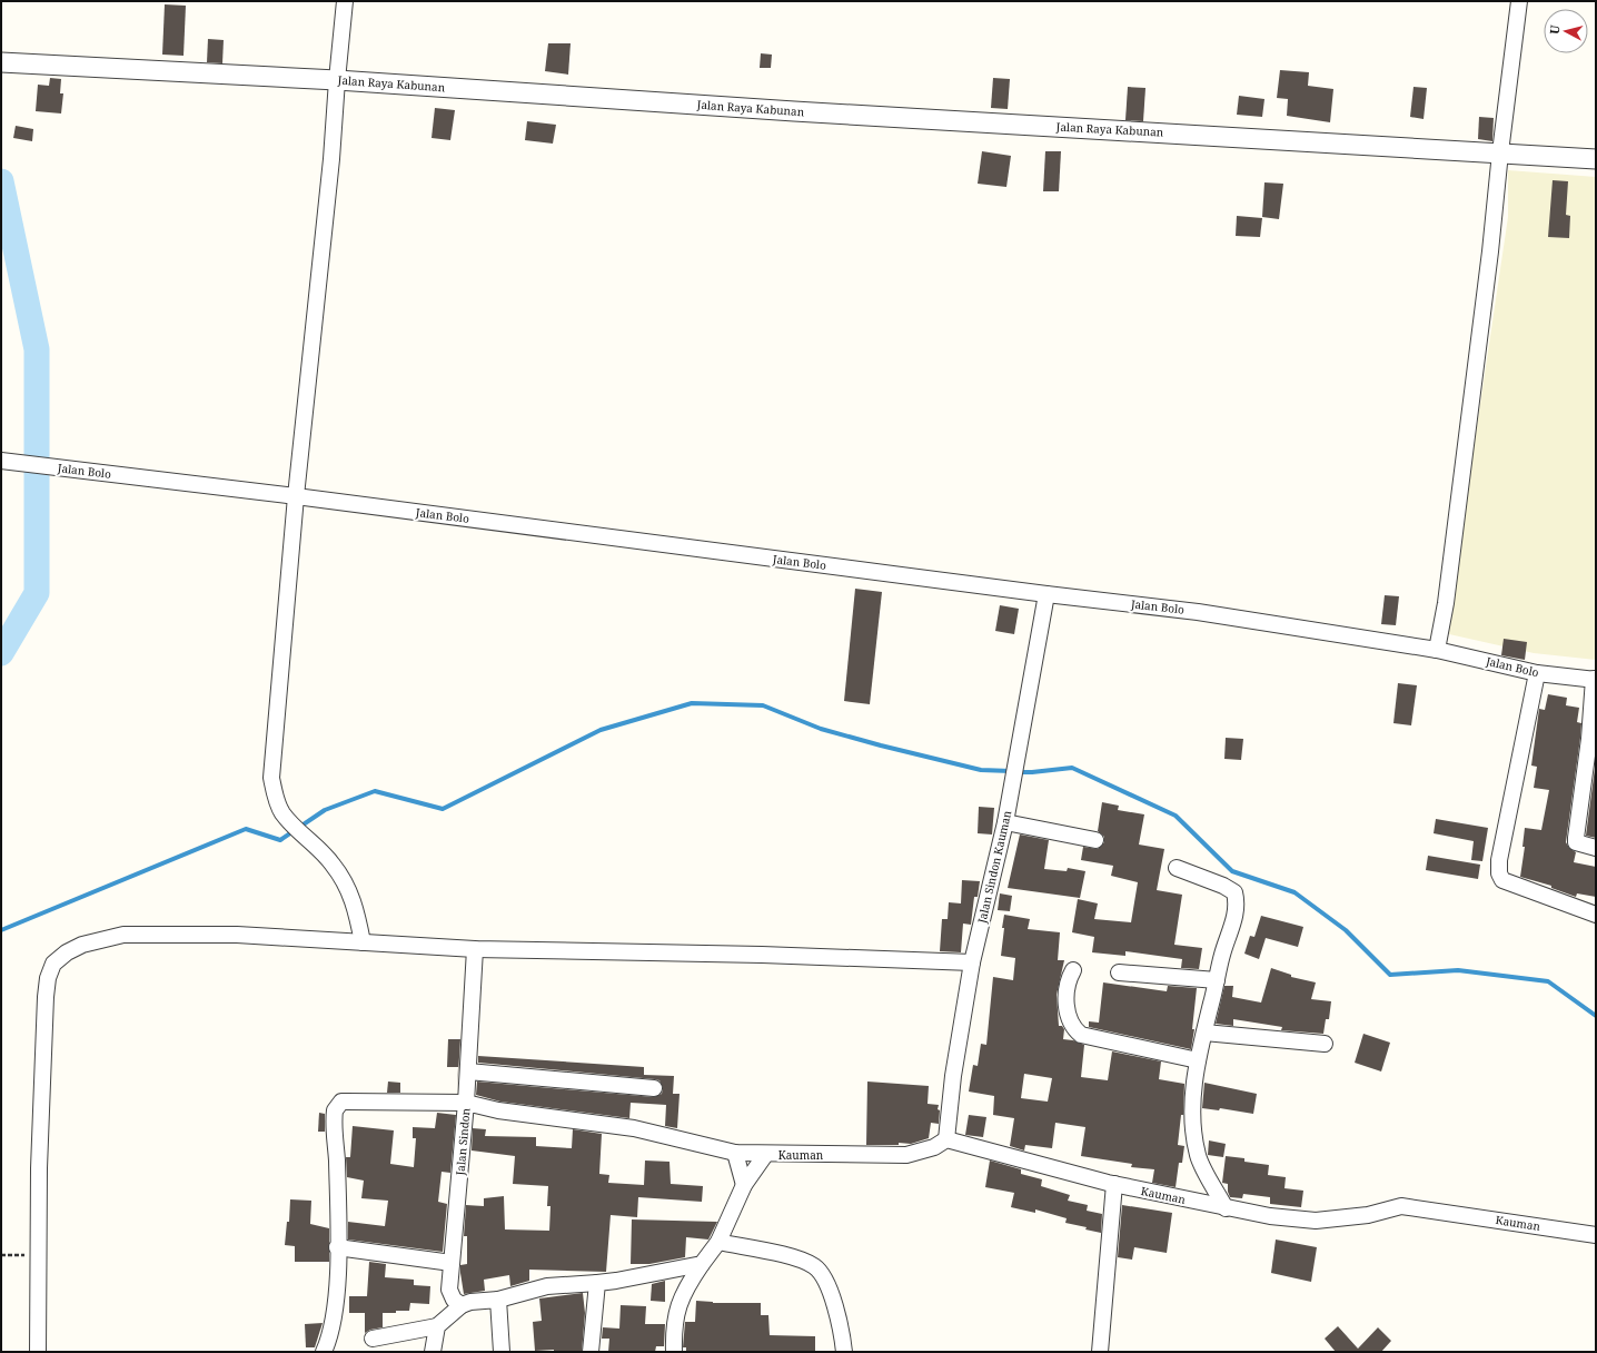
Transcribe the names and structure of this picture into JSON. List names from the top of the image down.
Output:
{
  "streets": {
    "street": [
      "Jalan Raya Kabunan",
      "Jalan Bolo",
      "Jalan Sindon Kauman",
      "Jalan Sindon",
      "Kauman"
    ]
  },
  "crossings": [
    ["Jalan Bolo", "Jalan Sindon Kauman"],
    ["Jalan Sindon Kauman", "Kauman"],
    ["Jalan Sindon", "Kauman"]
  ],
  "north": "left"
}
